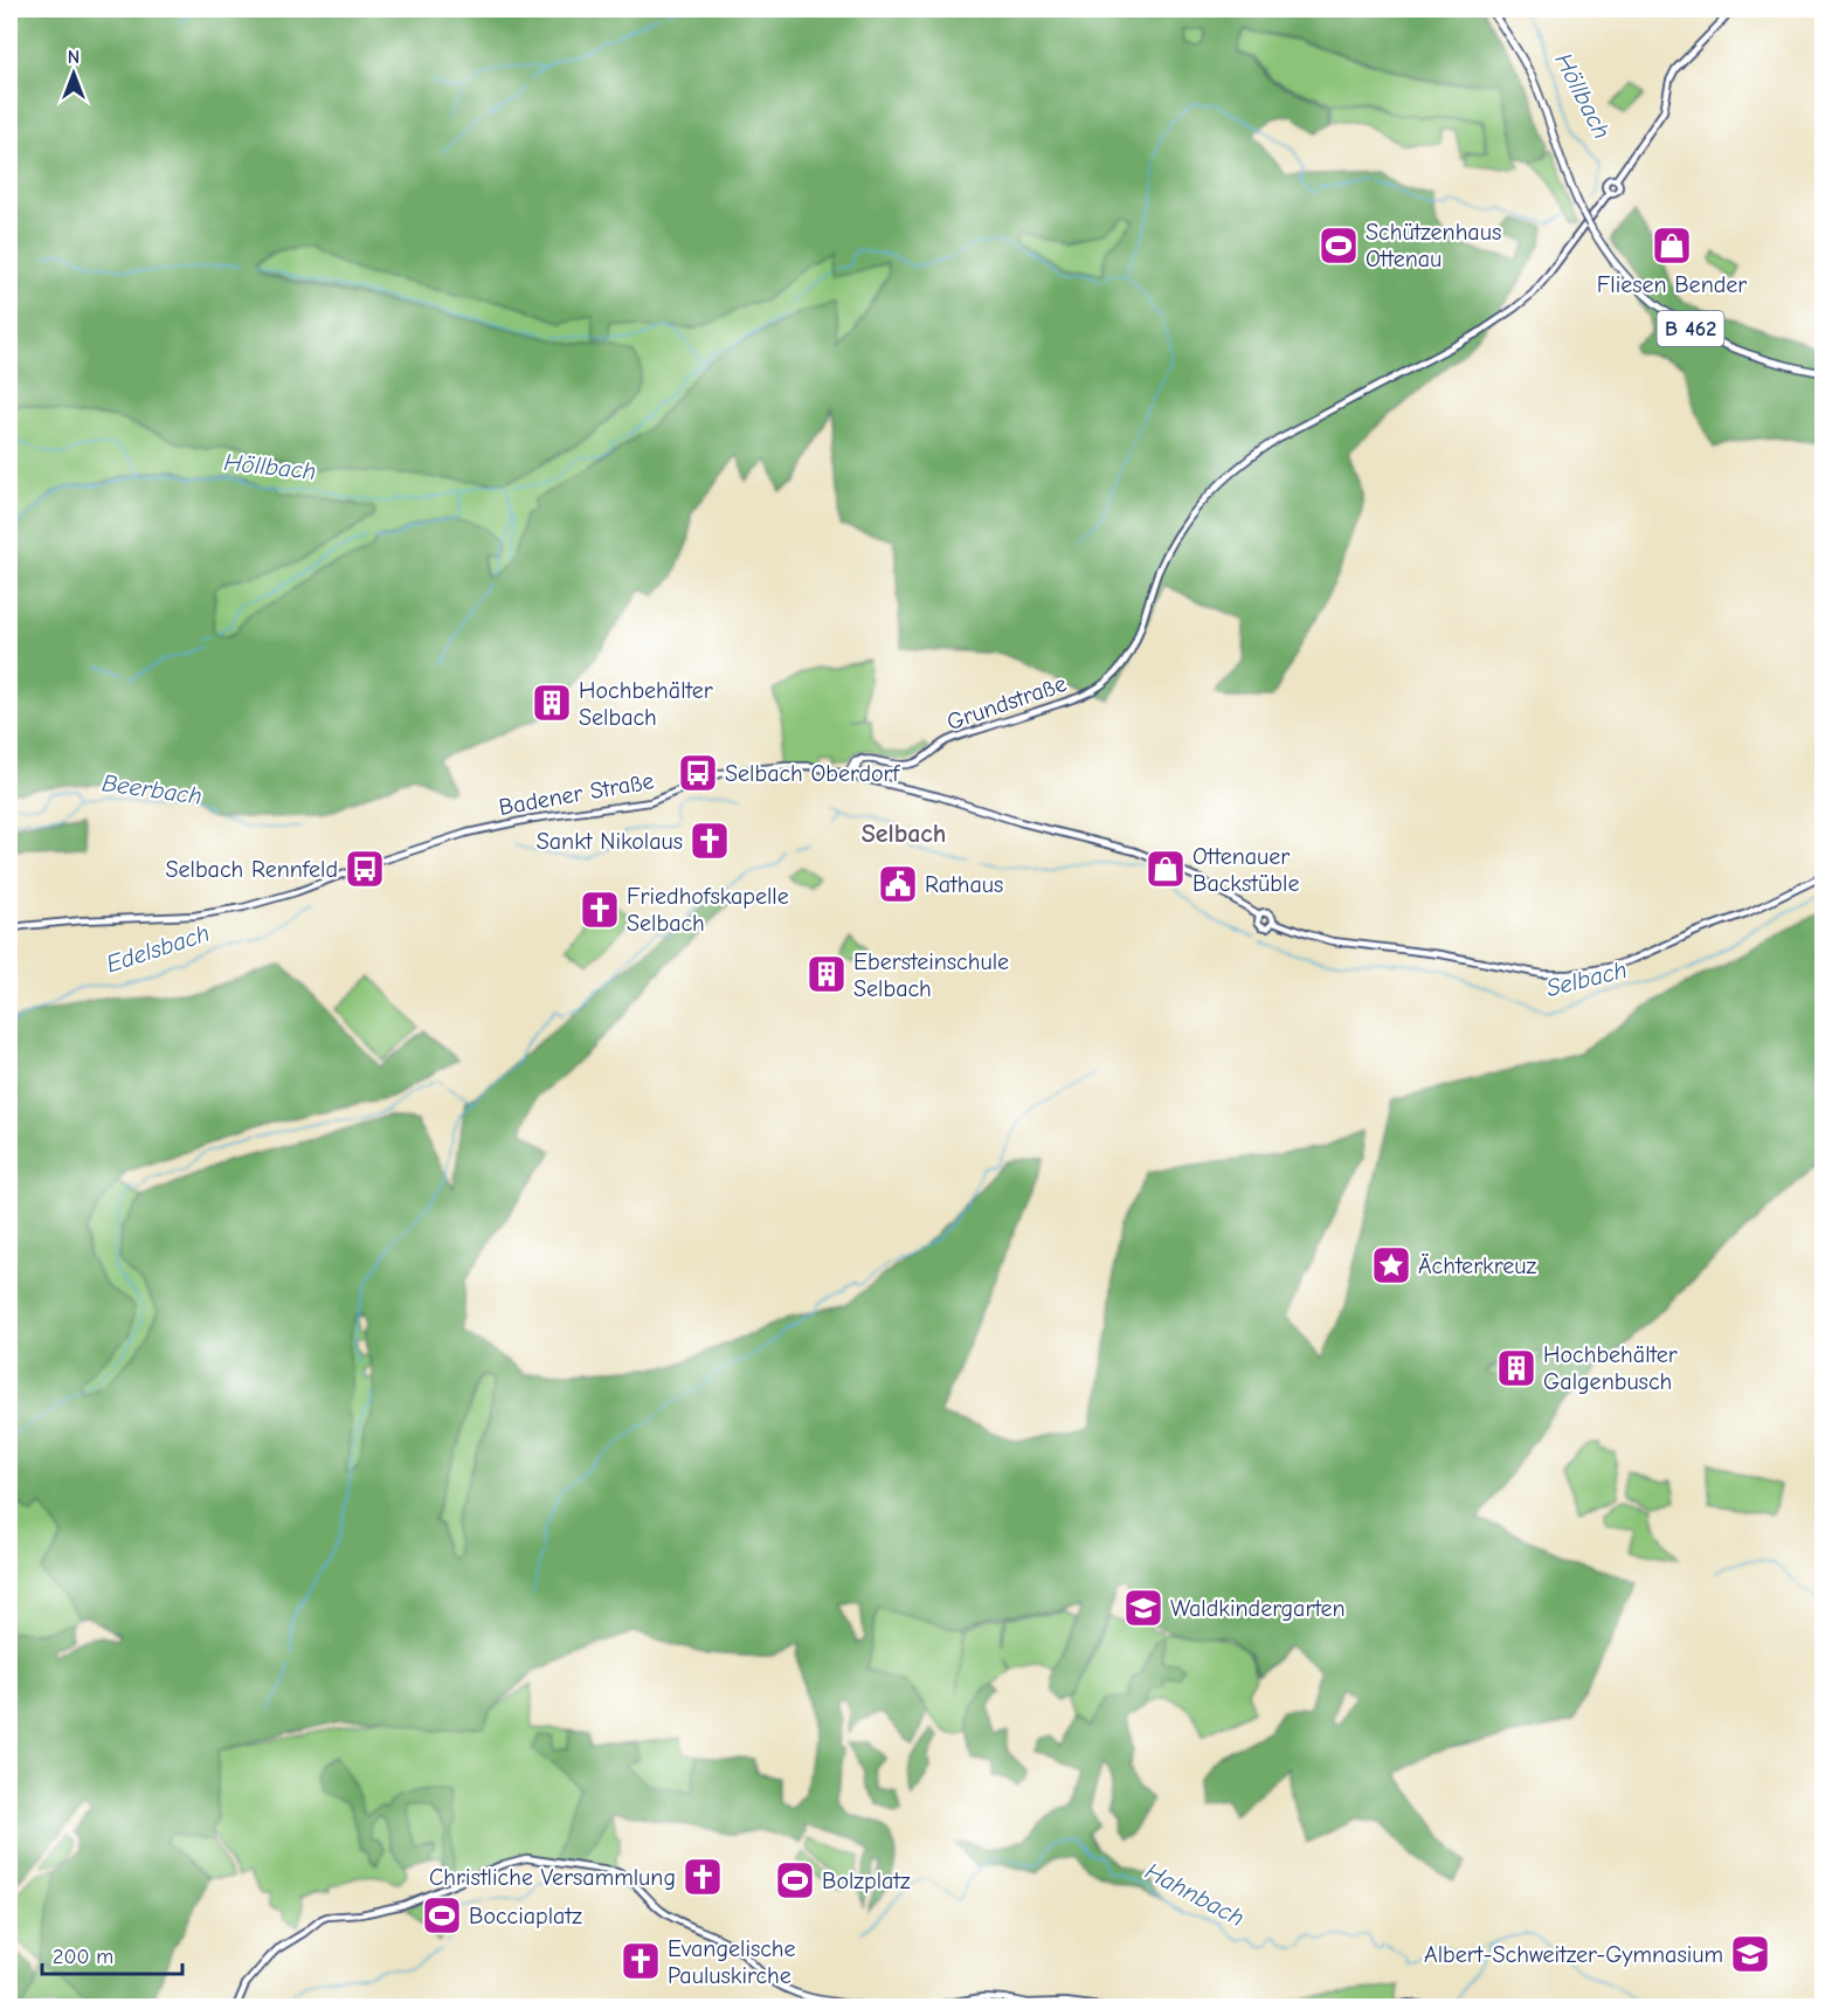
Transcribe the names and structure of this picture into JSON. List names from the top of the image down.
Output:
{
  "streets": {
    "main road": ["B 462"],
    "street": ["Grundstraße", "Badener Straße"]
  },
  "crossings": [
    ["Grundstraße", "Badener Straße"]
  ],
  "districts": ["Selbach"],
  "water": [
    "Höllbach",
    "Beerbach",
    "Edelsbach",
    "Selbach",
    "Hahnbach"
  ],
  "places": {
    "sports": ["Schützenhaus Ottenau", "Bolzplatz", "Bocciaplatz"],
    "shop": ["Fliesen Bender", "Ottenauer Backstüble"],
    "building": ["Hochbehälter Selbach", "Ebersteinschule Selbach", "Hochbehälter Galgenbusch"],
    "bus stop": ["Selbach Oberdorf", "Selbach Rennfeld"],
    "church": [
      "Sankt Nikolaus",
      "Friedhofskapelle Selbach",
      "Christliche Versammlung",
      "Evangelische Pauluskirche"
    ],
    "public building": ["Rathaus"],
    "place": ["Ächterkreuz"],
    "school or university": ["Waldkindergarten", "Albert-Schweitzer-Gymnasium"]
  },
  "scale_bar": "200 m",
  "north": "top"
}
